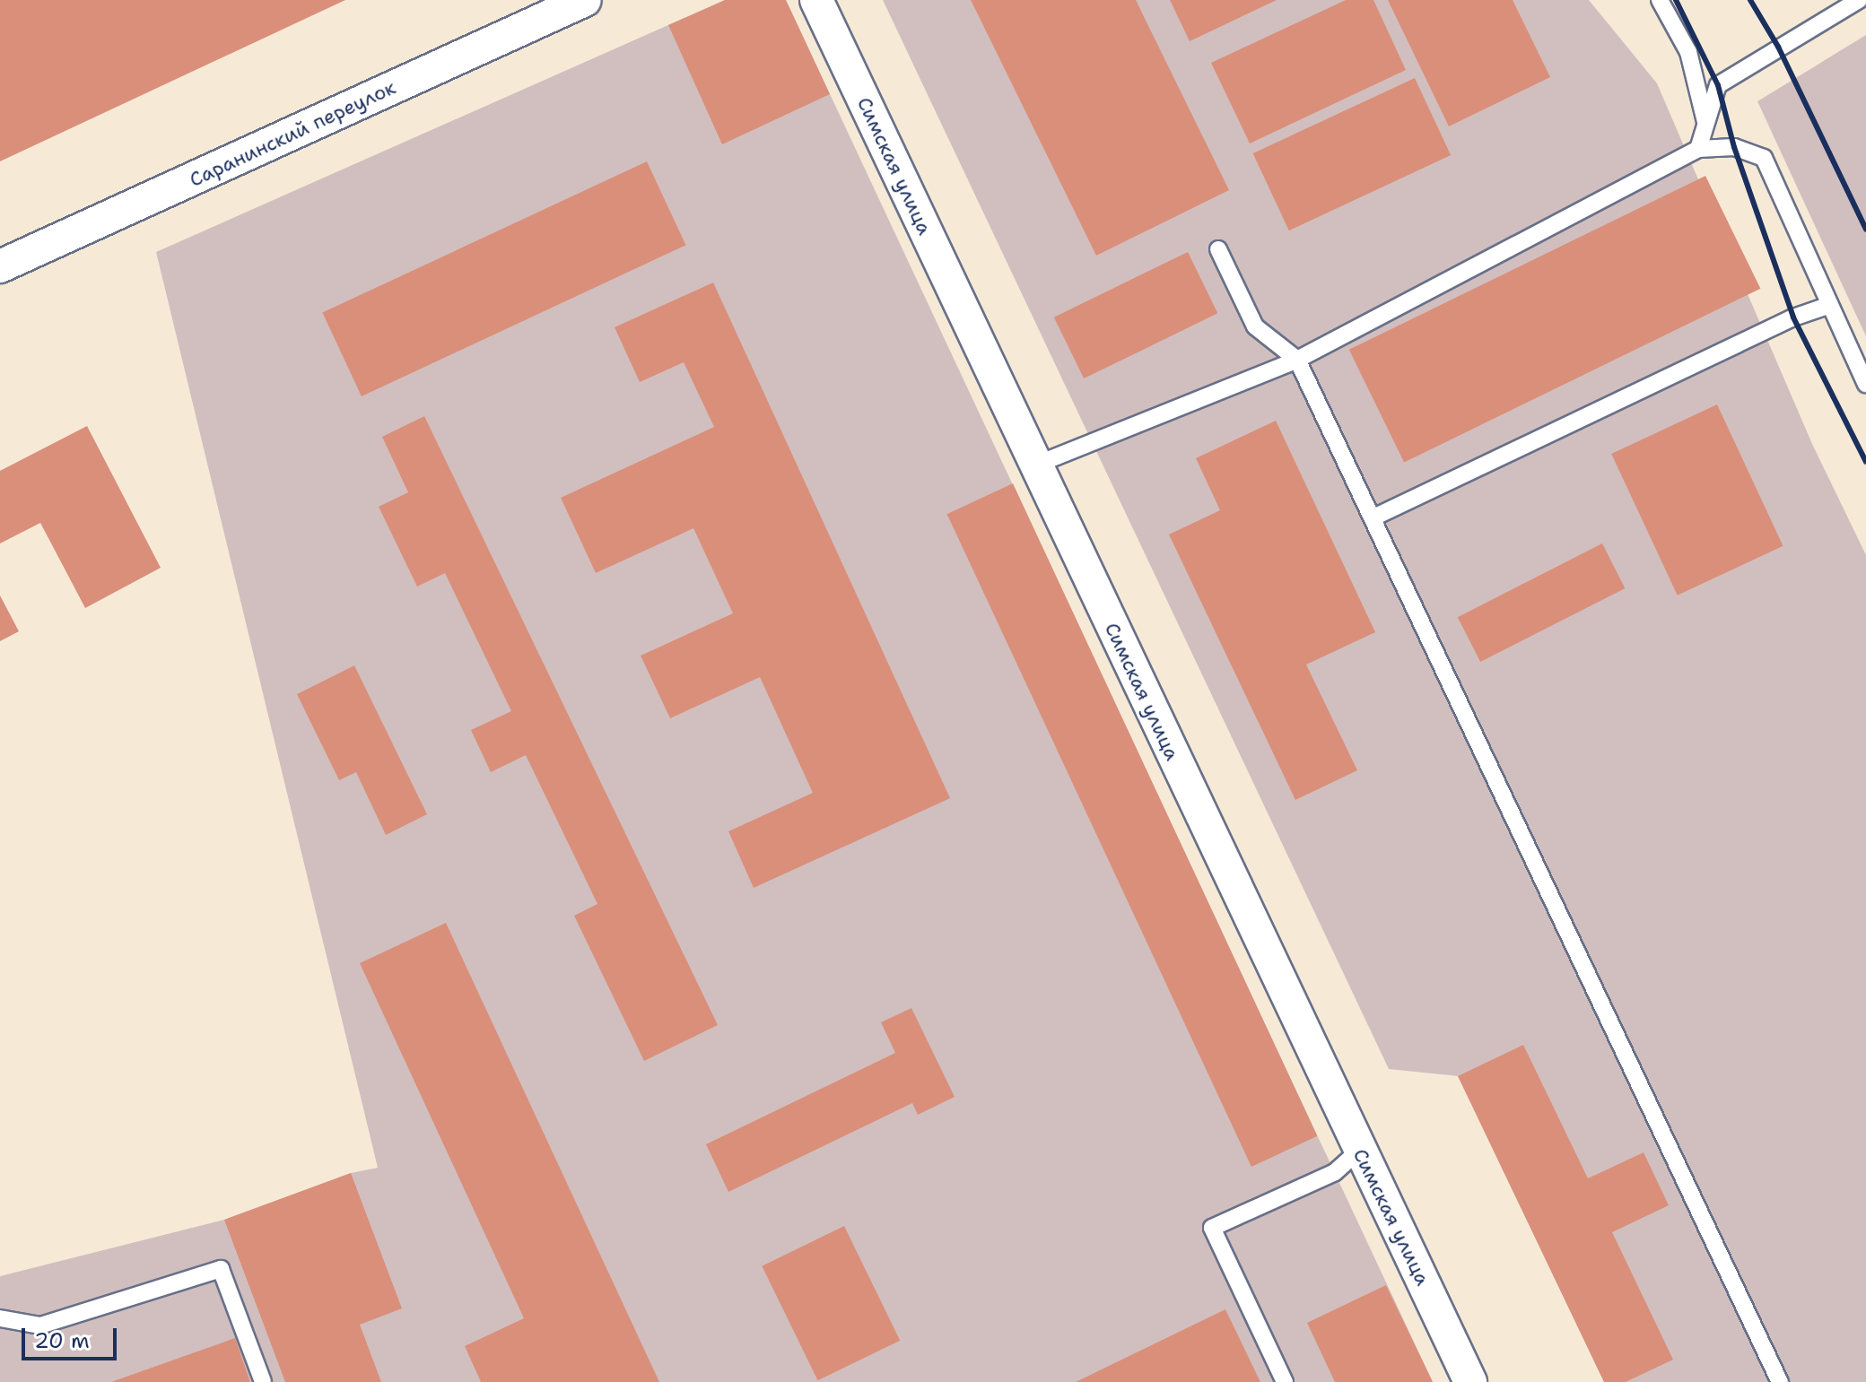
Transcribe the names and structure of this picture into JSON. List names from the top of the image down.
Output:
{
  "streets": {
    "street": ["Саранинский переулок", "Симская улица"]
  },
  "scale_bar": "20 m"
}
